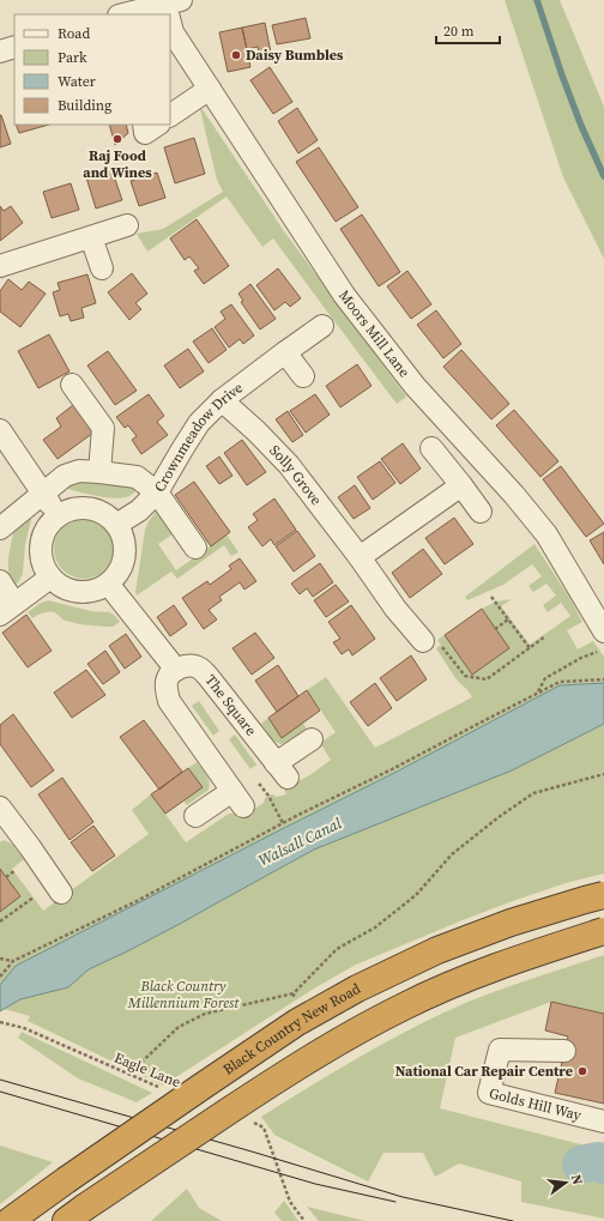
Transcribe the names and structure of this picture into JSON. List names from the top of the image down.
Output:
{
  "streets": {
    "highway": ["Black Country New Road"],
    "street": [
      "Moors Mill Lane",
      "Crownmeadow Drive",
      "Solly Grove",
      "The Square",
      "Golds Hill Way"
    ],
    "path": ["Eagle Lane"]
  },
  "crossings": [
    ["Crownmeadow Drive", "Solly Grove"]
  ],
  "water": ["Walsall Canal"],
  "parks": ["Black Country Millennium Forest"],
  "places": ["Daisy Bumbles", "Raj Food and Wines", "National Car Repair Centre"],
  "legend": [
    "Road",
    "Park",
    "Water",
    "Building"
  ],
  "scale_bar": "20 m",
  "north": "right"
}
